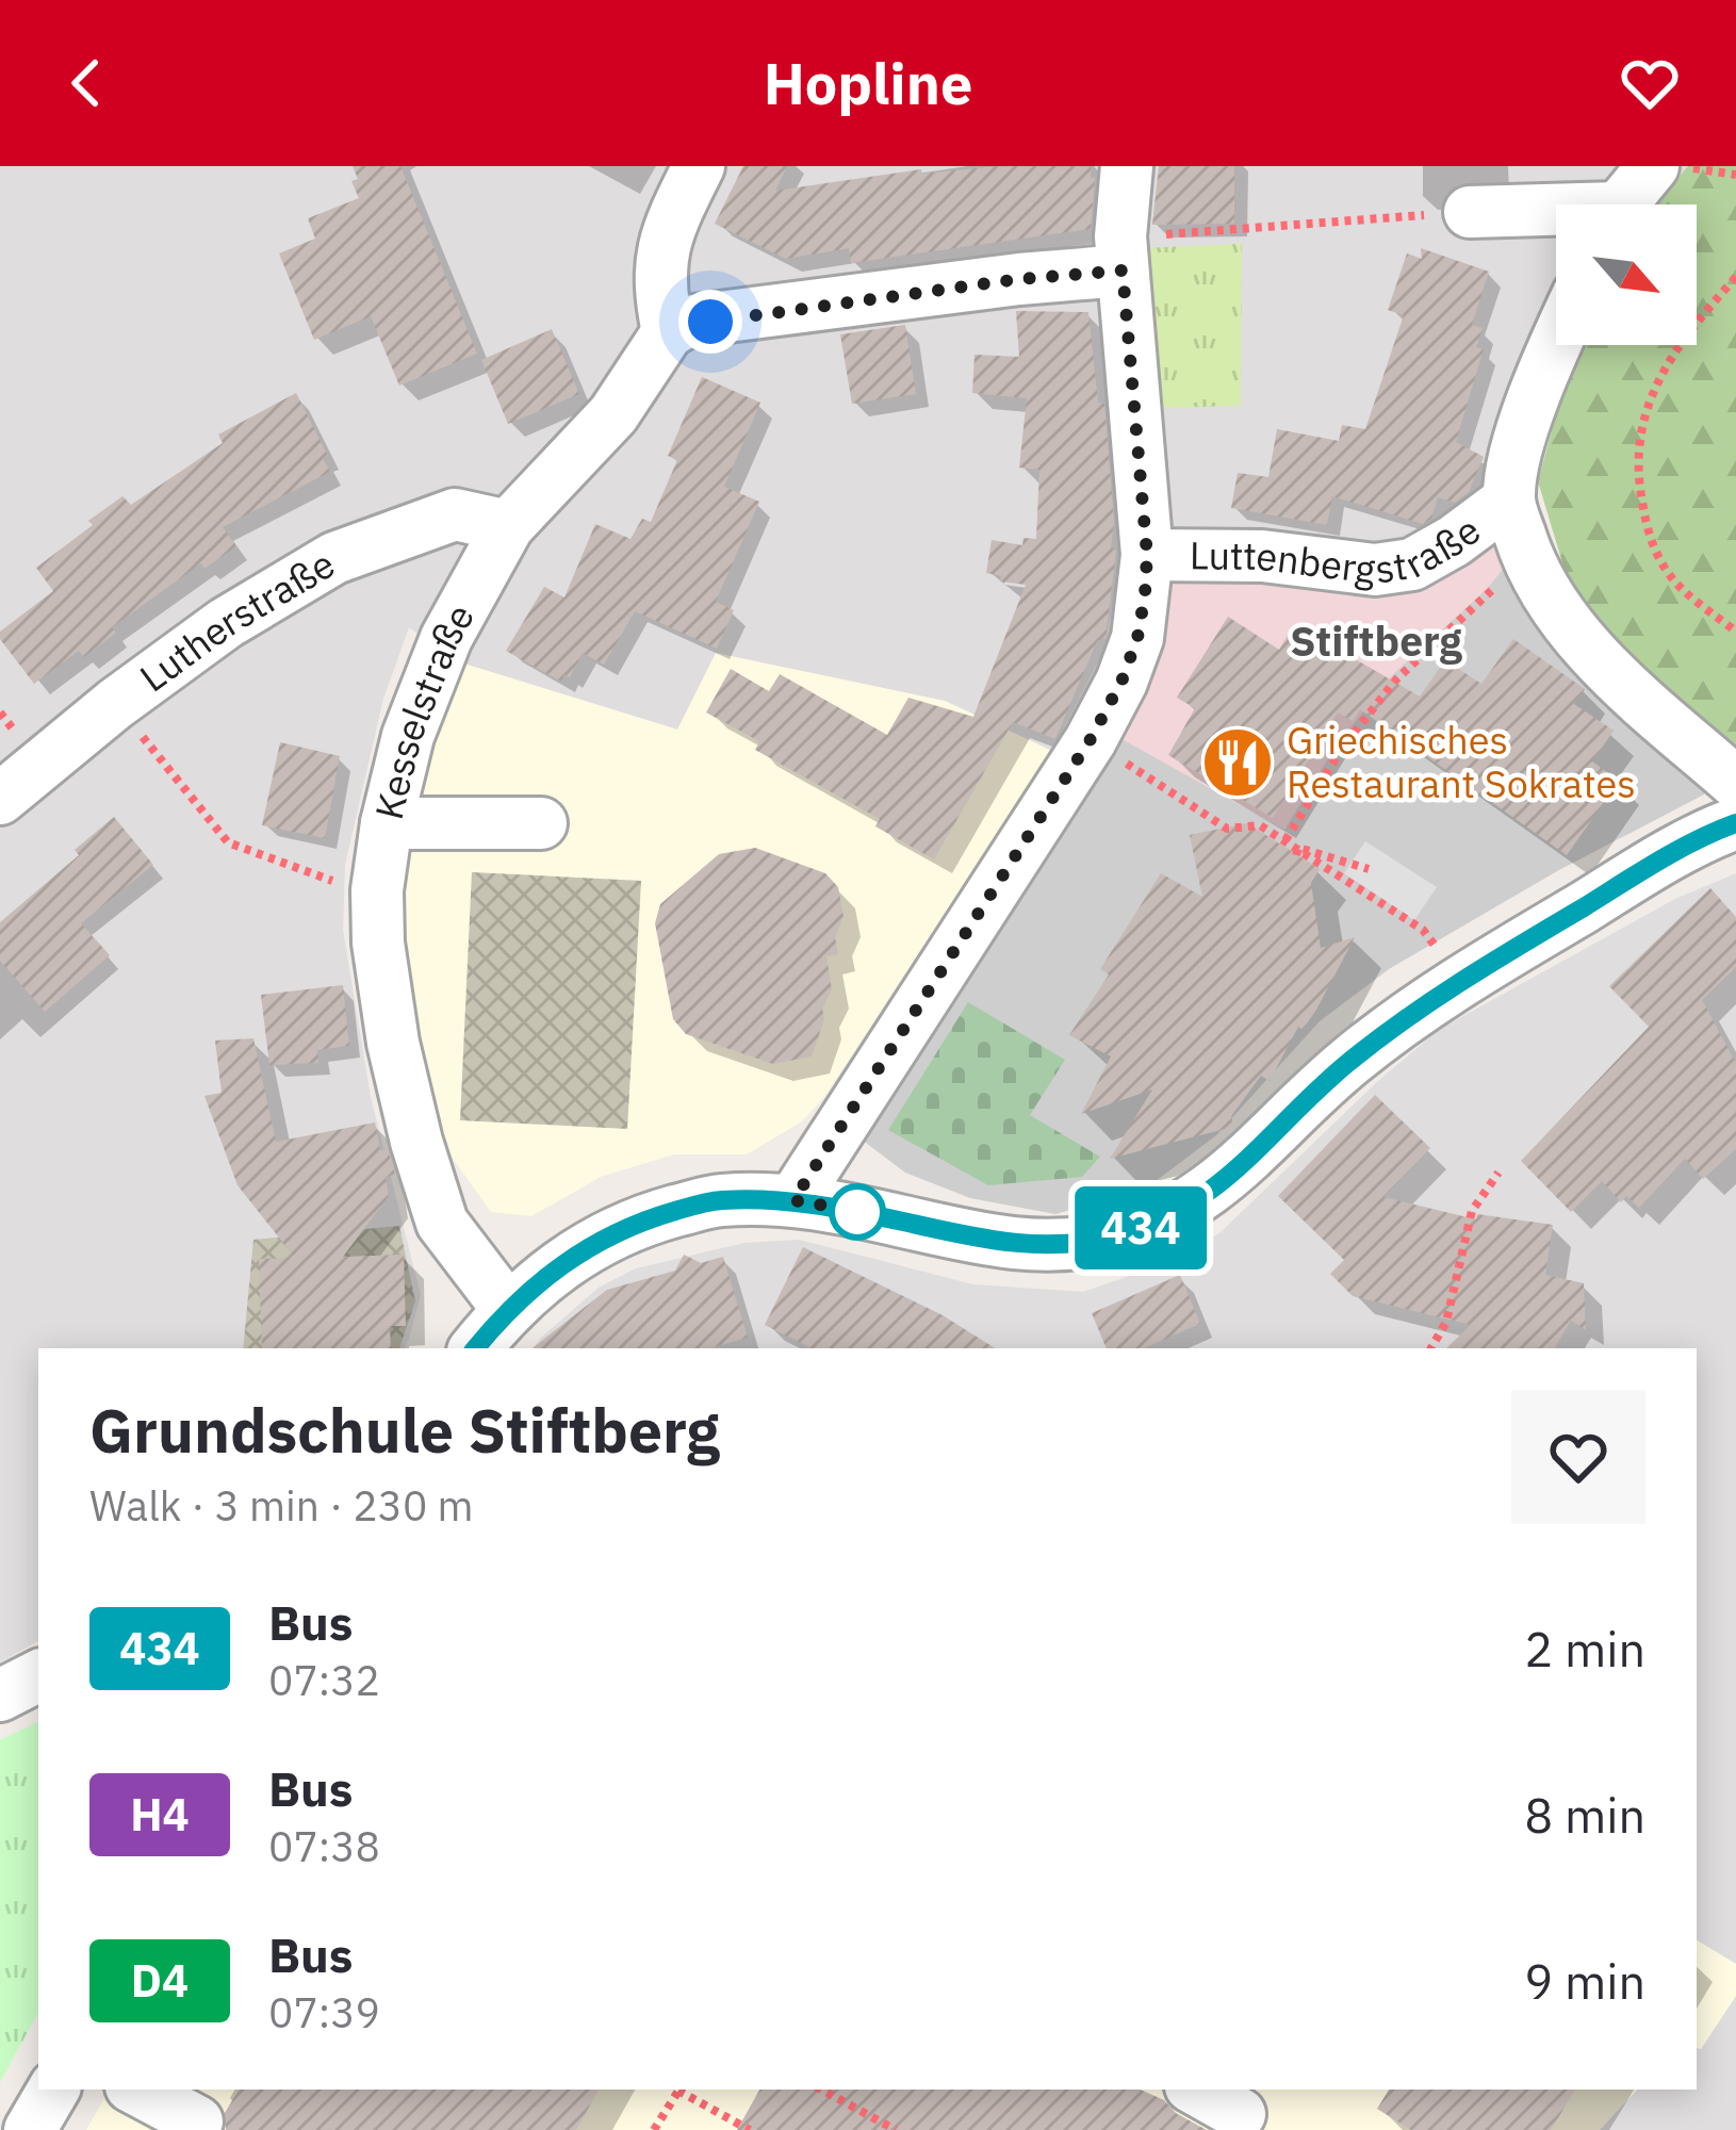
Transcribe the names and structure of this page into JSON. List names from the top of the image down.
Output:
{
  "streets": {
    "street": ["Luttenbergstraße", "Lutherstraße", "Kesselstraße"]
  },
  "crossings": [
    ["Lutherstraße", "Kesselstraße"]
  ],
  "districts": ["Stiftberg"],
  "places": {
    "restaurant": ["Griechisches Restaurant Sokrates"]
  },
  "lines": ["bus line 434"],
  "north": "bottom right",
  "page": {
    "header": "Hopline",
    "on_map": "434",
    "heading": ["Grundschule Stiftberg", "Walk · 3 min · 230 m"],
    "list": [
      {
        "mark": "434",
        "name": "Bus",
        "note": "07:32",
        "value": "2 min"
      },
      {
        "mark": "H4",
        "name": "Bus",
        "note": "07:38",
        "value": "8 min"
      },
      {
        "mark": "D4",
        "name": "Bus",
        "note": "07:39",
        "value": "9 min"
      }
    ]
  }
}
